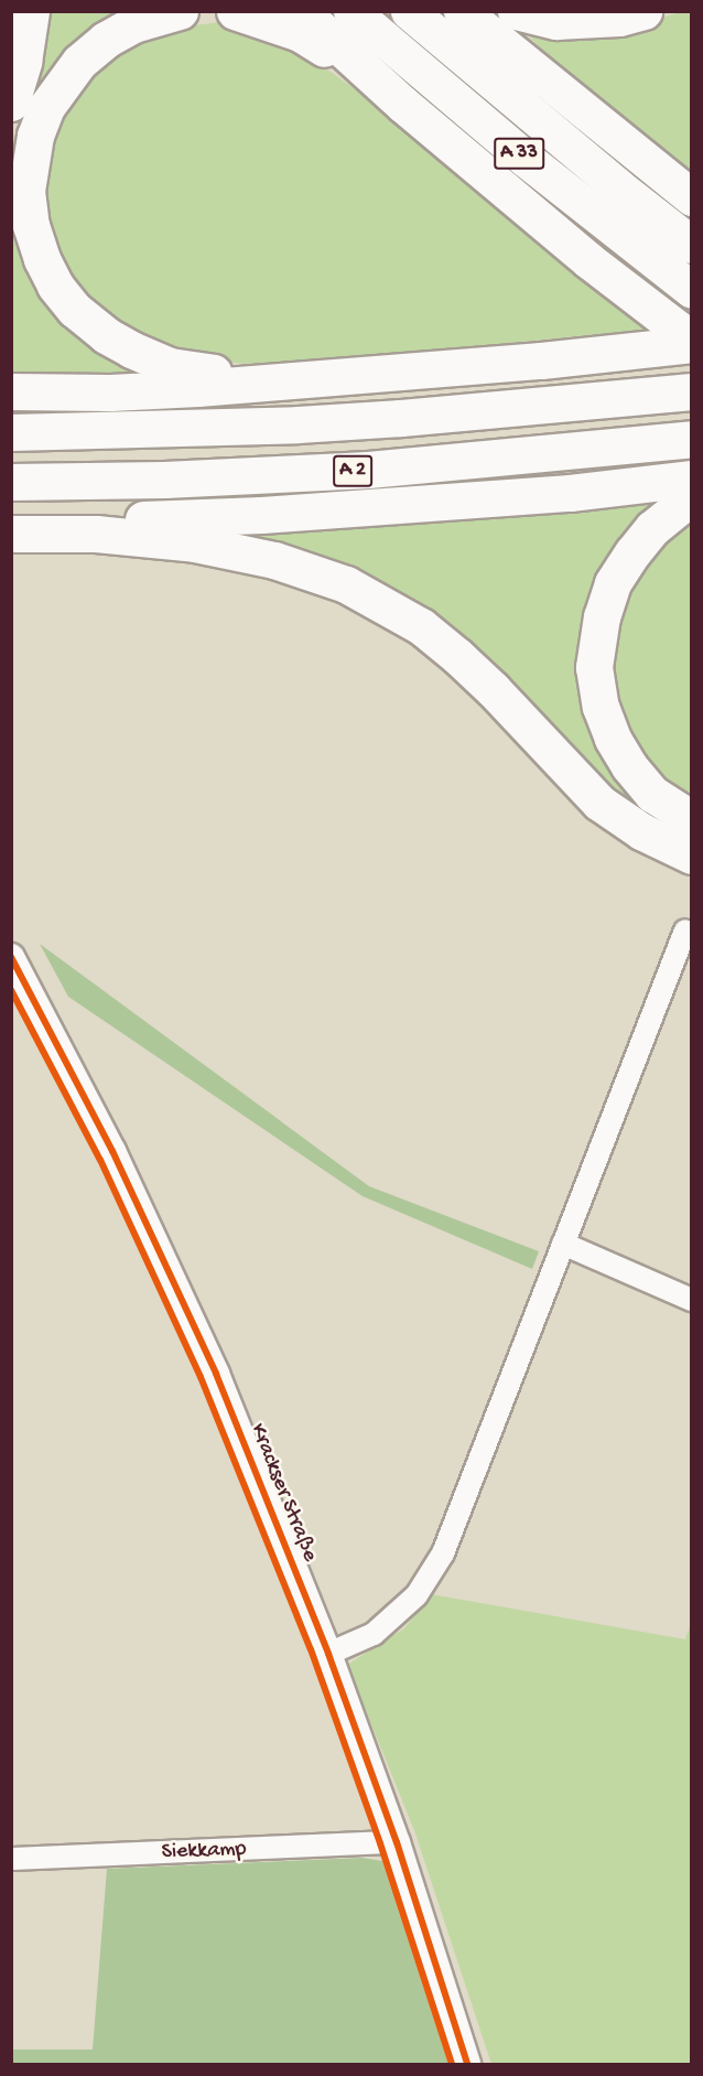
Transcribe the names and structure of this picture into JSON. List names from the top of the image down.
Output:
{
  "streets": {
    "highway": ["A 33", "A 2"],
    "street": ["Krackser Straße", "Siekkamp"]
  },
  "crossings": [
    ["Krackser Straße", "Siekkamp"]
  ]
}
